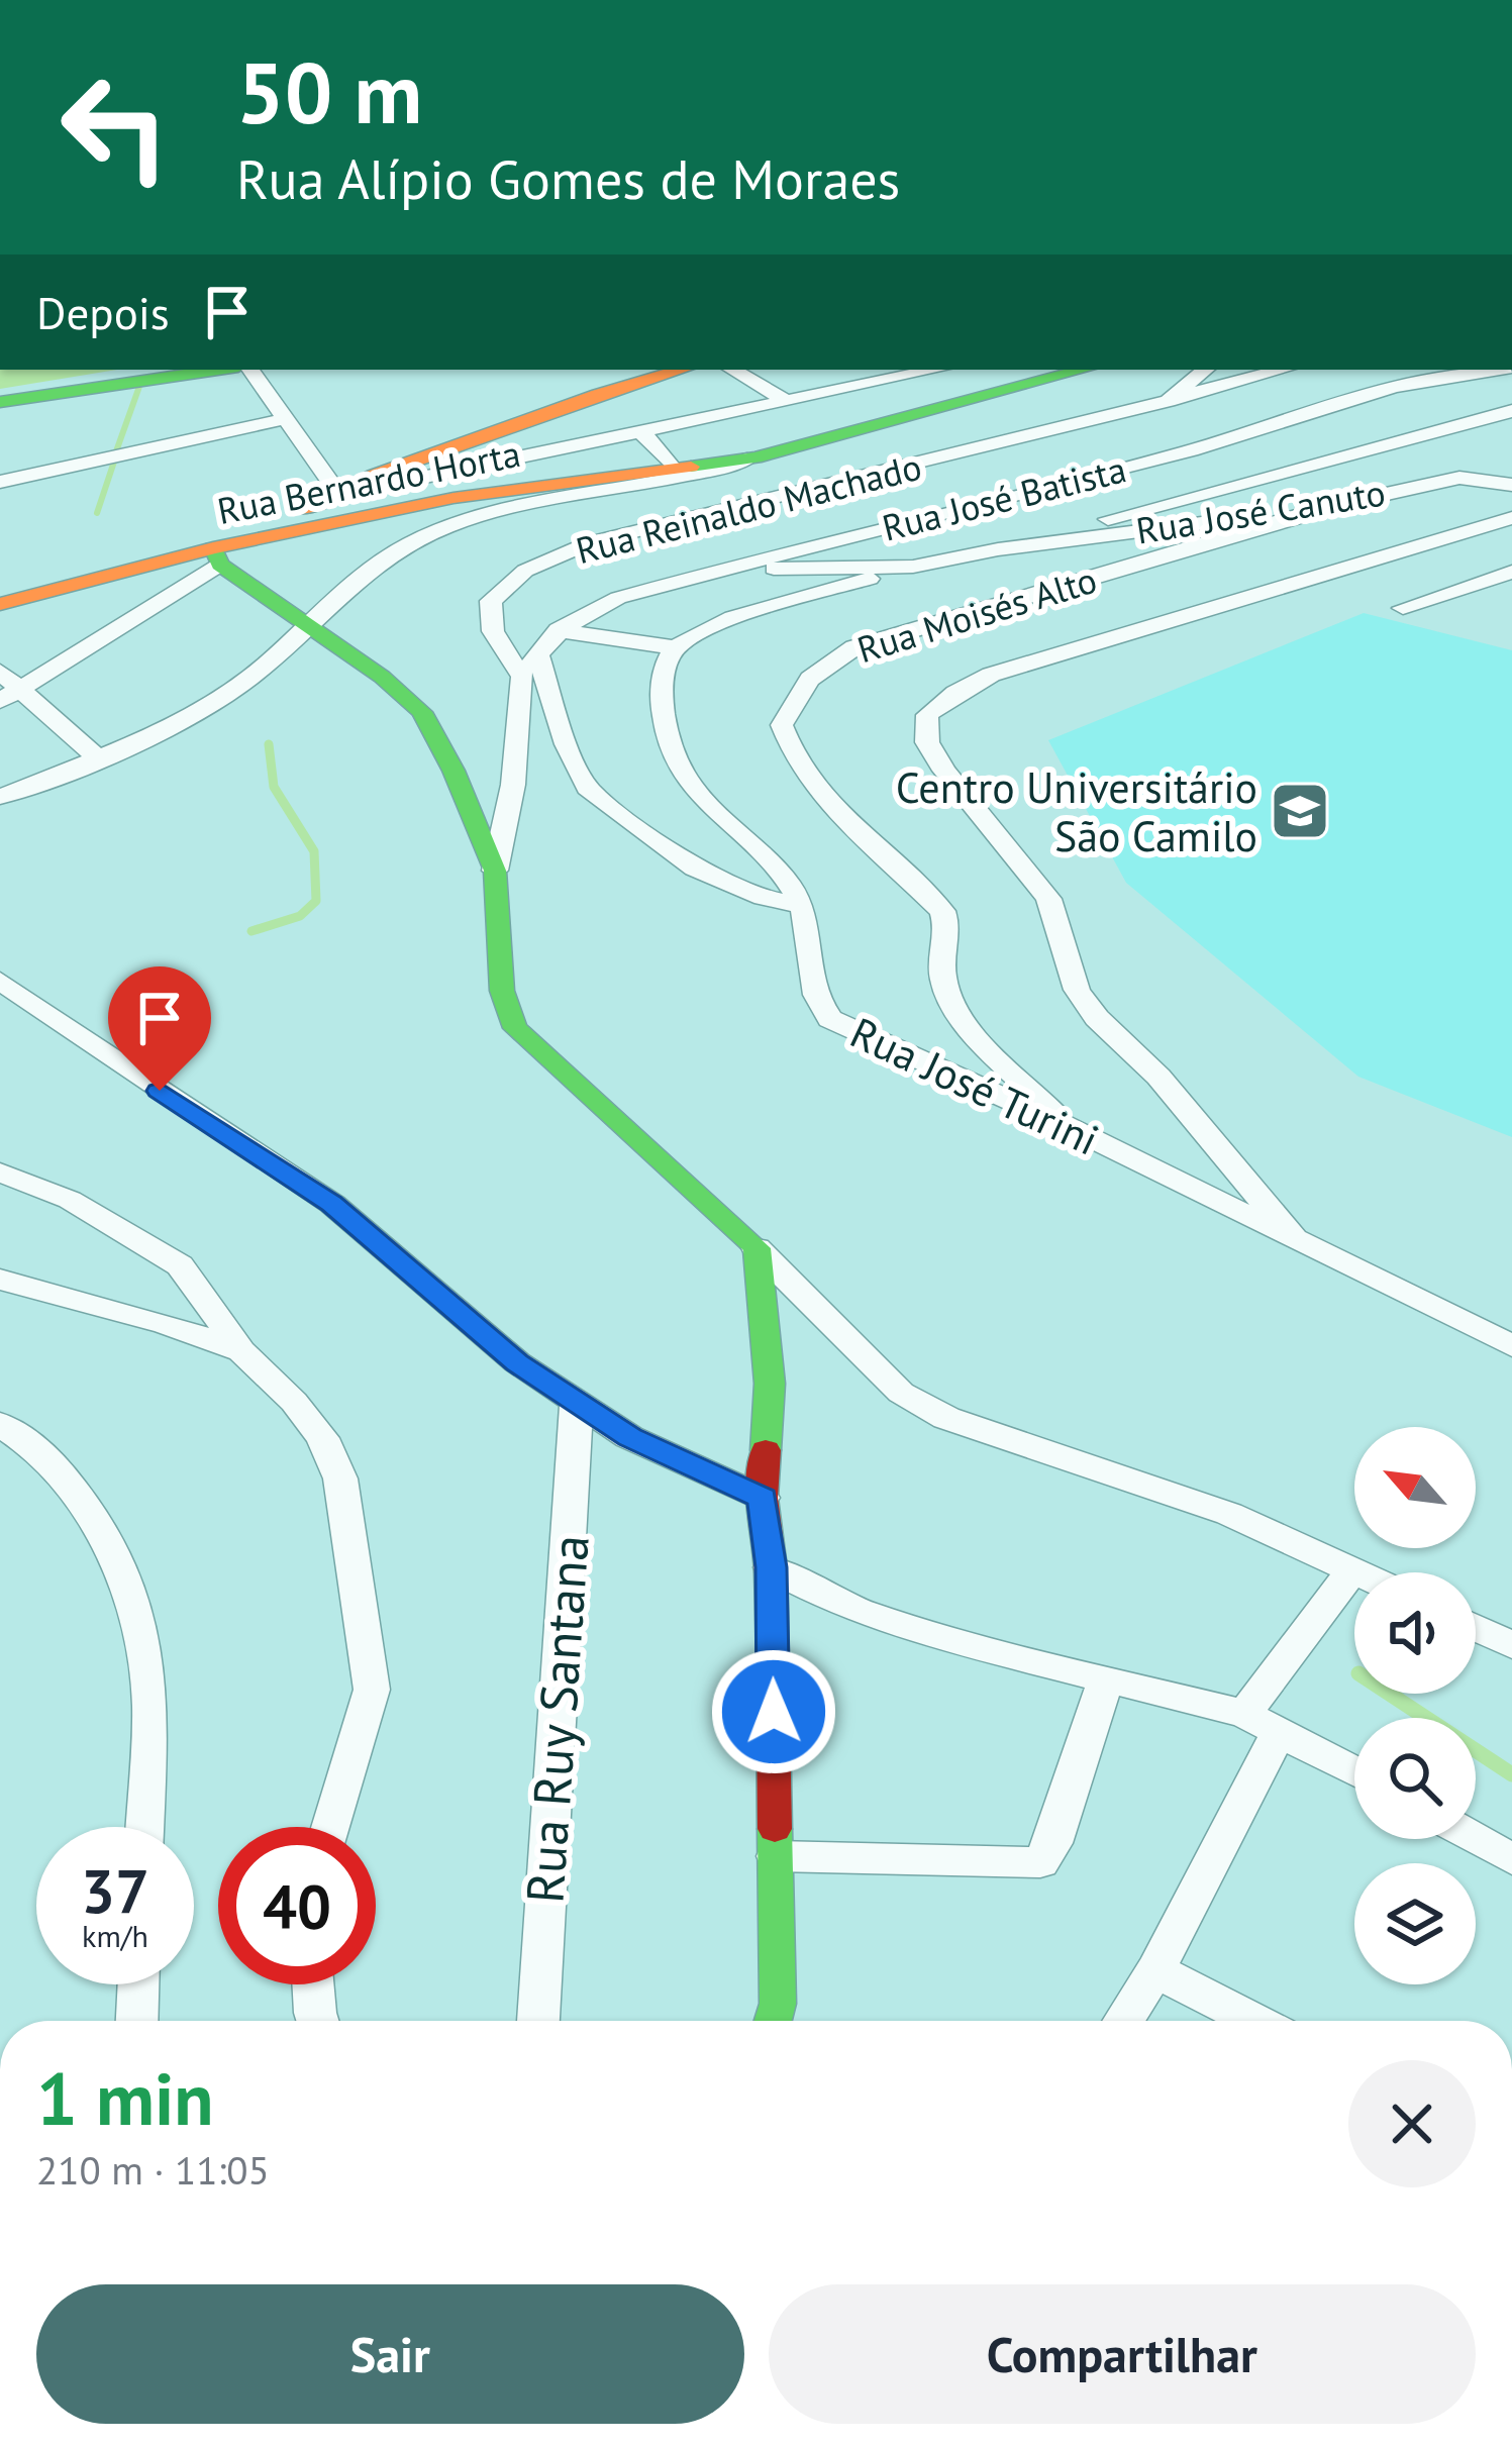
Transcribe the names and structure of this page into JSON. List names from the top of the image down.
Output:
{
  "streets": {
    "street": [
      "Rua Bernardo Horta",
      "Rua José Batista",
      "Rua Reinaldo Machado",
      "Rua José Canuto",
      "Rua Moisés Alto",
      "Rua José Turini",
      "Rua Ruy Santana"
    ]
  },
  "crossings": [
    ["Rua José Batista", "Rua Reinaldo Machado"],
    ["Rua José Batista", "Rua José Canuto"],
    ["Rua José Canuto", "Rua Moisés Alto"],
    ["Rua Moisés Alto", "Rua José Turini"]
  ],
  "places": {
    "school or university": ["Centro Universitário São Camilo"]
  },
  "north": "top left",
  "page": {
    "turn": ["50 m", "Rua Alípio Gomes de Moraes"],
    "then": "Depois",
    "speed": "37 km/h",
    "limit": "40",
    "heading": ["1 min", "210 m · 11:05"],
    "buttons": ["Sair", "Compartilhar"]
  }
}
